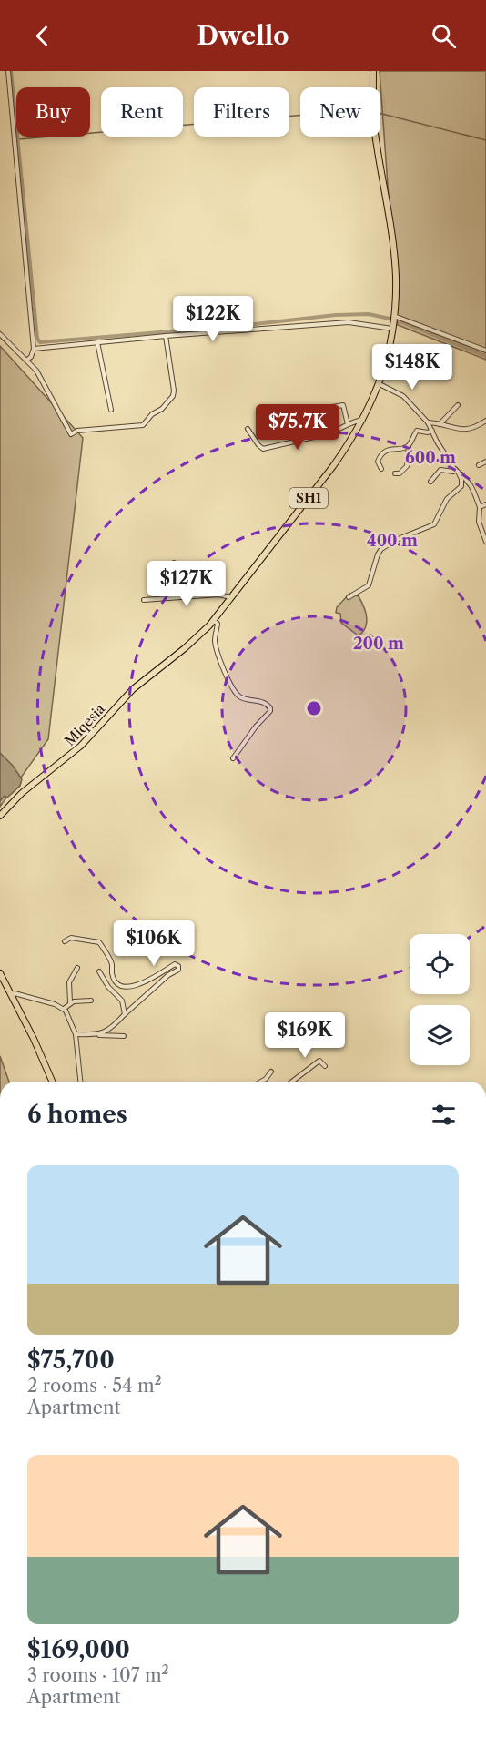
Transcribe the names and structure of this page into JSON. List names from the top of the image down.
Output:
{
  "streets": {
    "main road": ["SH1", "Miqesia"]
  },
  "crossings": [
    ["SH1", "Miqesia"]
  ],
  "page": {
    "header": "Dwello",
    "chip": [
      "Buy",
      "Rent",
      "Filters",
      "New"
    ],
    "price": [
      "$122K",
      "$148K",
      "$75.7K",
      "$127K",
      "$106K",
      "$169K"
    ],
    "heading": "6 homes",
    "list": [
      {
        "name": "$75,700",
        "note": "2 rooms · 54 m² · Apartment"
      },
      {
        "name": "$169,000",
        "note": "3 rooms · 107 m² · Apartment"
      }
    ]
  },
  "rings": ["600 m", "400 m", "200 m"]
}
